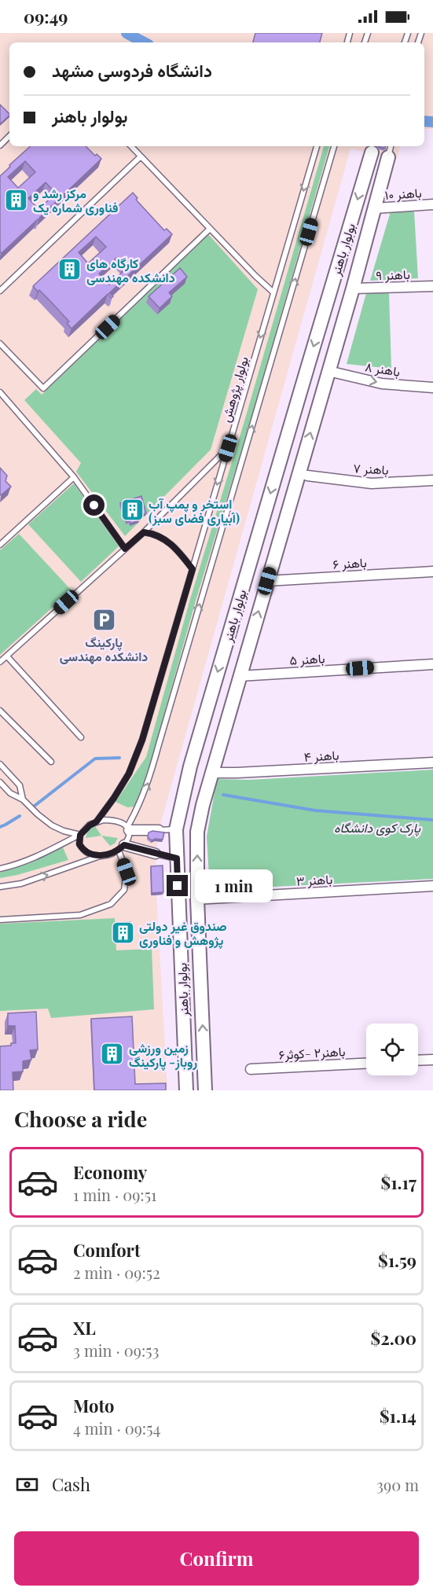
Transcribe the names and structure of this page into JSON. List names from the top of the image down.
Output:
{
  "streets": {
    "street": [
      "باهنر ۱۰",
      "بولوار باهنر",
      "باهنر ۹",
      "باهنر ۸",
      "باهنر ۷",
      "باهنر ۶",
      "باهنر ۵",
      "باهنر ۴",
      "باهنر ۳",
      "باهنر۲ -کوثر۶"
    ],
    "lane": ["بولوار پژوهش"]
  },
  "crossings": [
    ["باهنر ۱۰", "بولوار باهنر"],
    ["بولوار باهنر", "باهنر ۹"],
    ["بولوار باهنر", "باهنر ۸"],
    ["بولوار باهنر", "باهنر ۶"],
    ["بولوار باهنر", "باهنر ۵"],
    ["بولوار باهنر", "باهنر ۴"],
    ["بولوار باهنر", "باهنر ۳"]
  ],
  "one_way": ["باهنر ۸"],
  "parks": ["پارک کوی دانشگاه"],
  "places": {
    "building": [
      "مرکز رشد و فناوری شماره یک",
      "کارگاه های دانشکده مهندسی",
      "استخر و پمپ آب (آبیاری فضای سبز)",
      "صندوق غیر دولتی پژوهش و فناوری",
      "زمین ورزشی روباز- پارکینگ"
    ],
    "parking": ["پارکینگ دانشکده مهندسی"]
  },
  "page": {
    "status": "09:49",
    "banner": ["دانشگاه فردوسی مشهد", "بولوار باهنر"],
    "bubble": "1 min",
    "heading": "Choose a ride",
    "list": [
      {
        "name": "Economy",
        "note": "1 min · 09:51",
        "value": "$1.17"
      },
      {
        "name": "Comfort",
        "note": "2 min · 09:52",
        "value": "$1.59"
      },
      {
        "name": "XL",
        "note": "3 min · 09:53",
        "value": "$2.00"
      },
      {
        "name": "Moto",
        "note": "4 min · 09:54",
        "value": "$1.14"
      }
    ],
    "pay": ["Cash", "390 m"],
    "buttons": "Confirm"
  }
}
